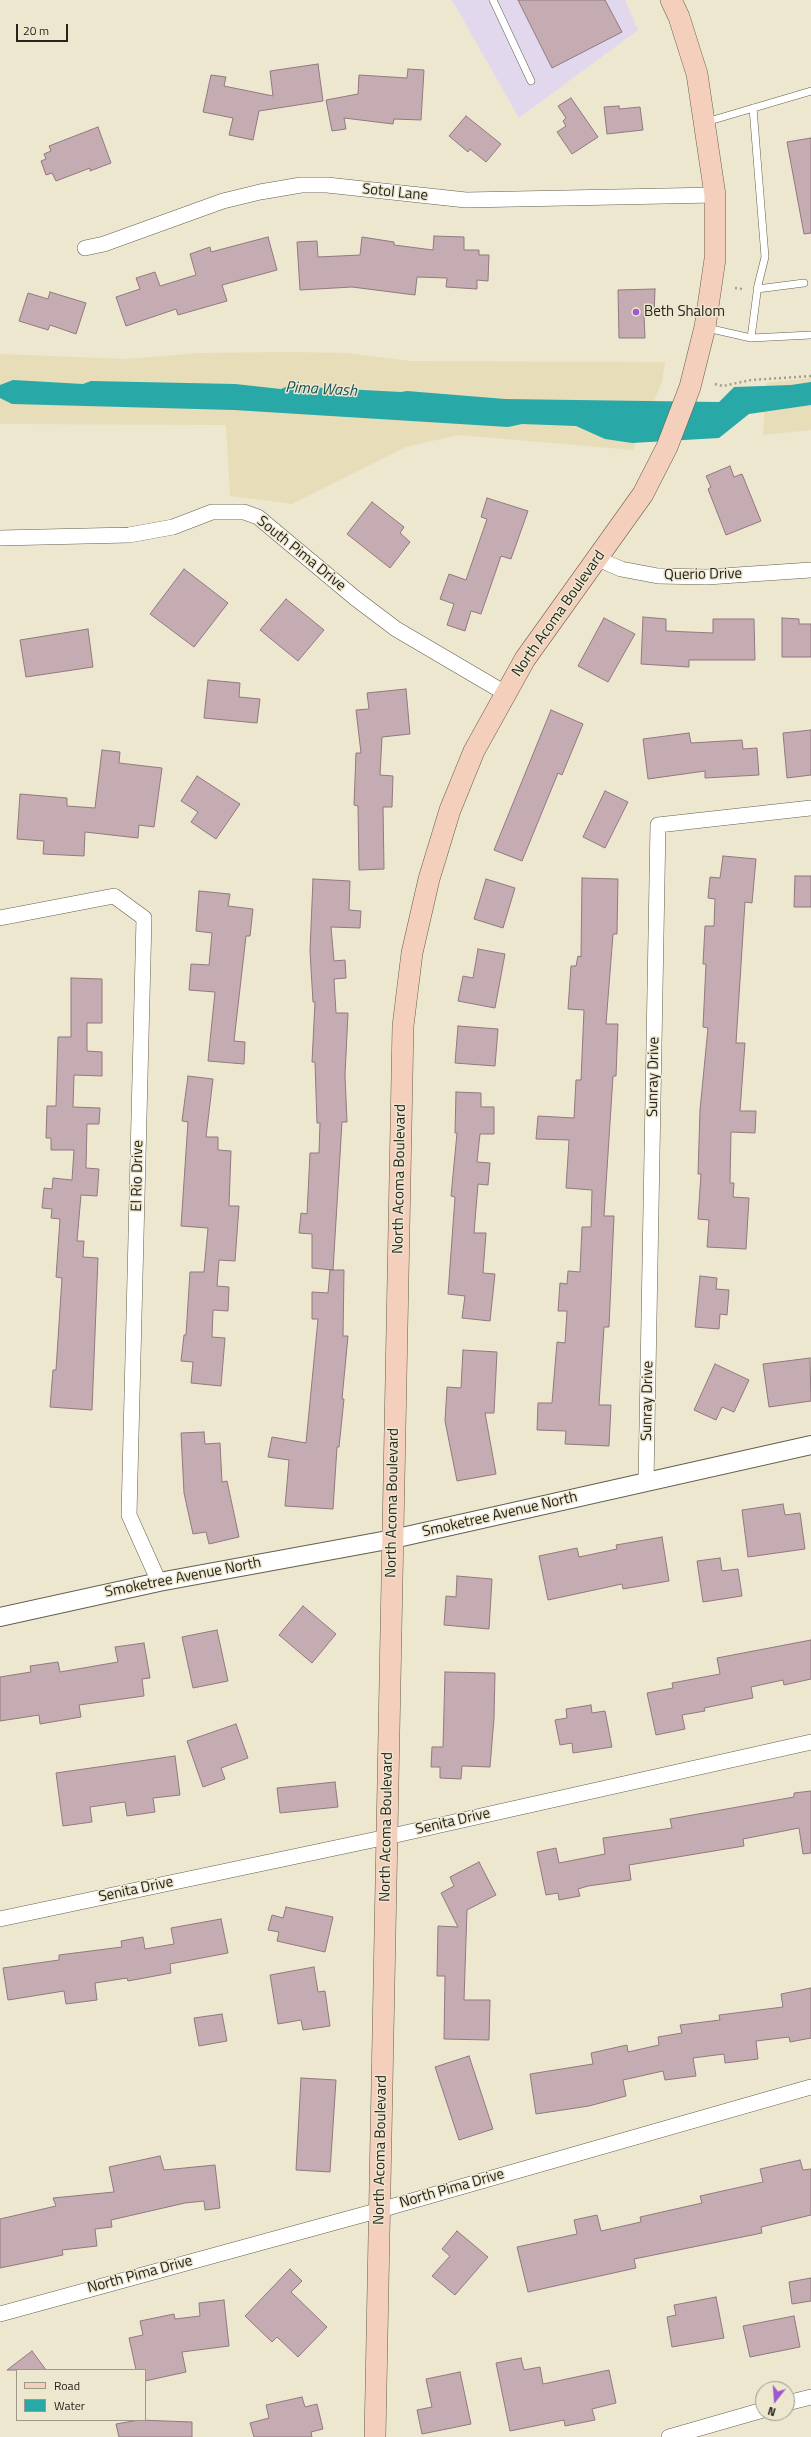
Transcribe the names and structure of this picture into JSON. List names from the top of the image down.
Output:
{
  "streets": {
    "main road": ["North Acoma Boulevard"],
    "street": [
      "Sotol Lane",
      "South Pima Drive",
      "Querio Drive",
      "Sunray Drive",
      "El Rio Drive",
      "Smoketree Avenue North",
      "Senita Drive",
      "North Pima Drive"
    ]
  },
  "crossings": [
    ["Sotol Lane", "North Acoma Boulevard"],
    ["South Pima Drive", "North Acoma Boulevard"],
    ["Querio Drive", "North Acoma Boulevard"],
    ["North Acoma Boulevard", "Smoketree Avenue North"],
    ["North Acoma Boulevard", "Senita Drive"],
    ["North Acoma Boulevard", "North Pima Drive"],
    ["Sunray Drive", "Smoketree Avenue North"],
    ["El Rio Drive", "Smoketree Avenue North"]
  ],
  "water": ["Pima Wash"],
  "places": ["Beth Shalom"],
  "legend": ["Road", "Water"],
  "scale_bar": "20 m",
  "north": "bottom"
}
